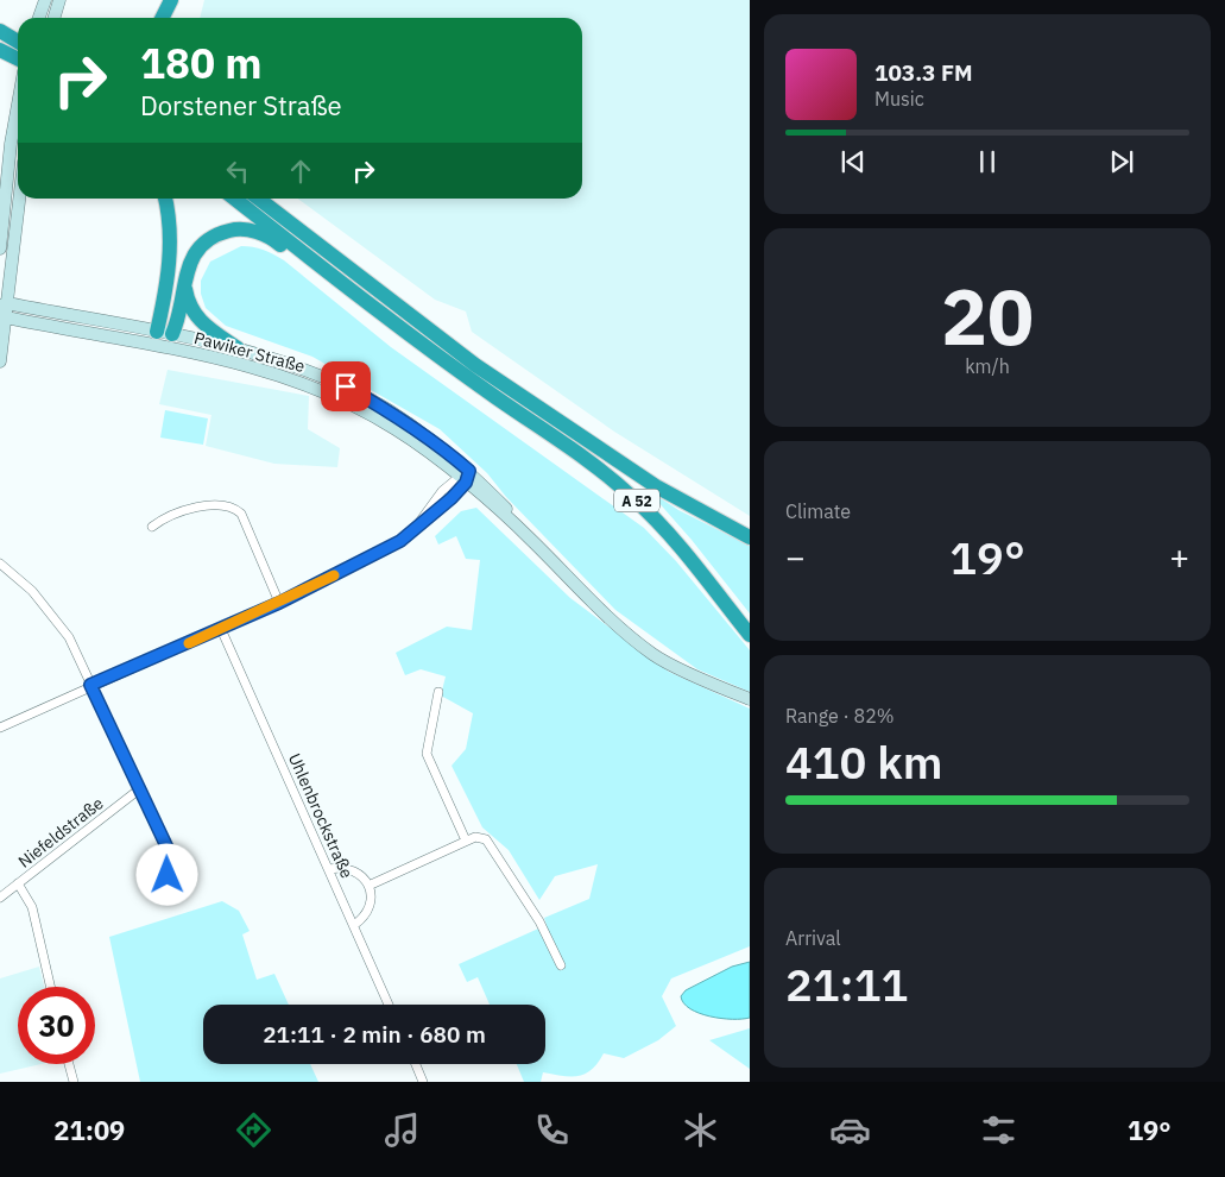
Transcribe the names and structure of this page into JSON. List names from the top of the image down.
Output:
{
  "streets": {
    "highway": ["A 52"],
    "street": ["Pawiker Straße", "Uhlenbrockstraße", "Niefeldstraße"]
  },
  "page": {
    "turn": ["180 m", "Dorstener Straße"],
    "song": ["103.3 FM", "Music"],
    "tile": [
      ["20", "km/h"],
      "Climate",
      ["Range · 82%", "410 km"],
      ["Arrival", "21:11"]
    ],
    "heat": ["−", "19°", "+"],
    "limit": "30",
    "trip": "21:11 · 2 min · 680 m",
    "tabs": ["21:09", "19°"]
  }
}
